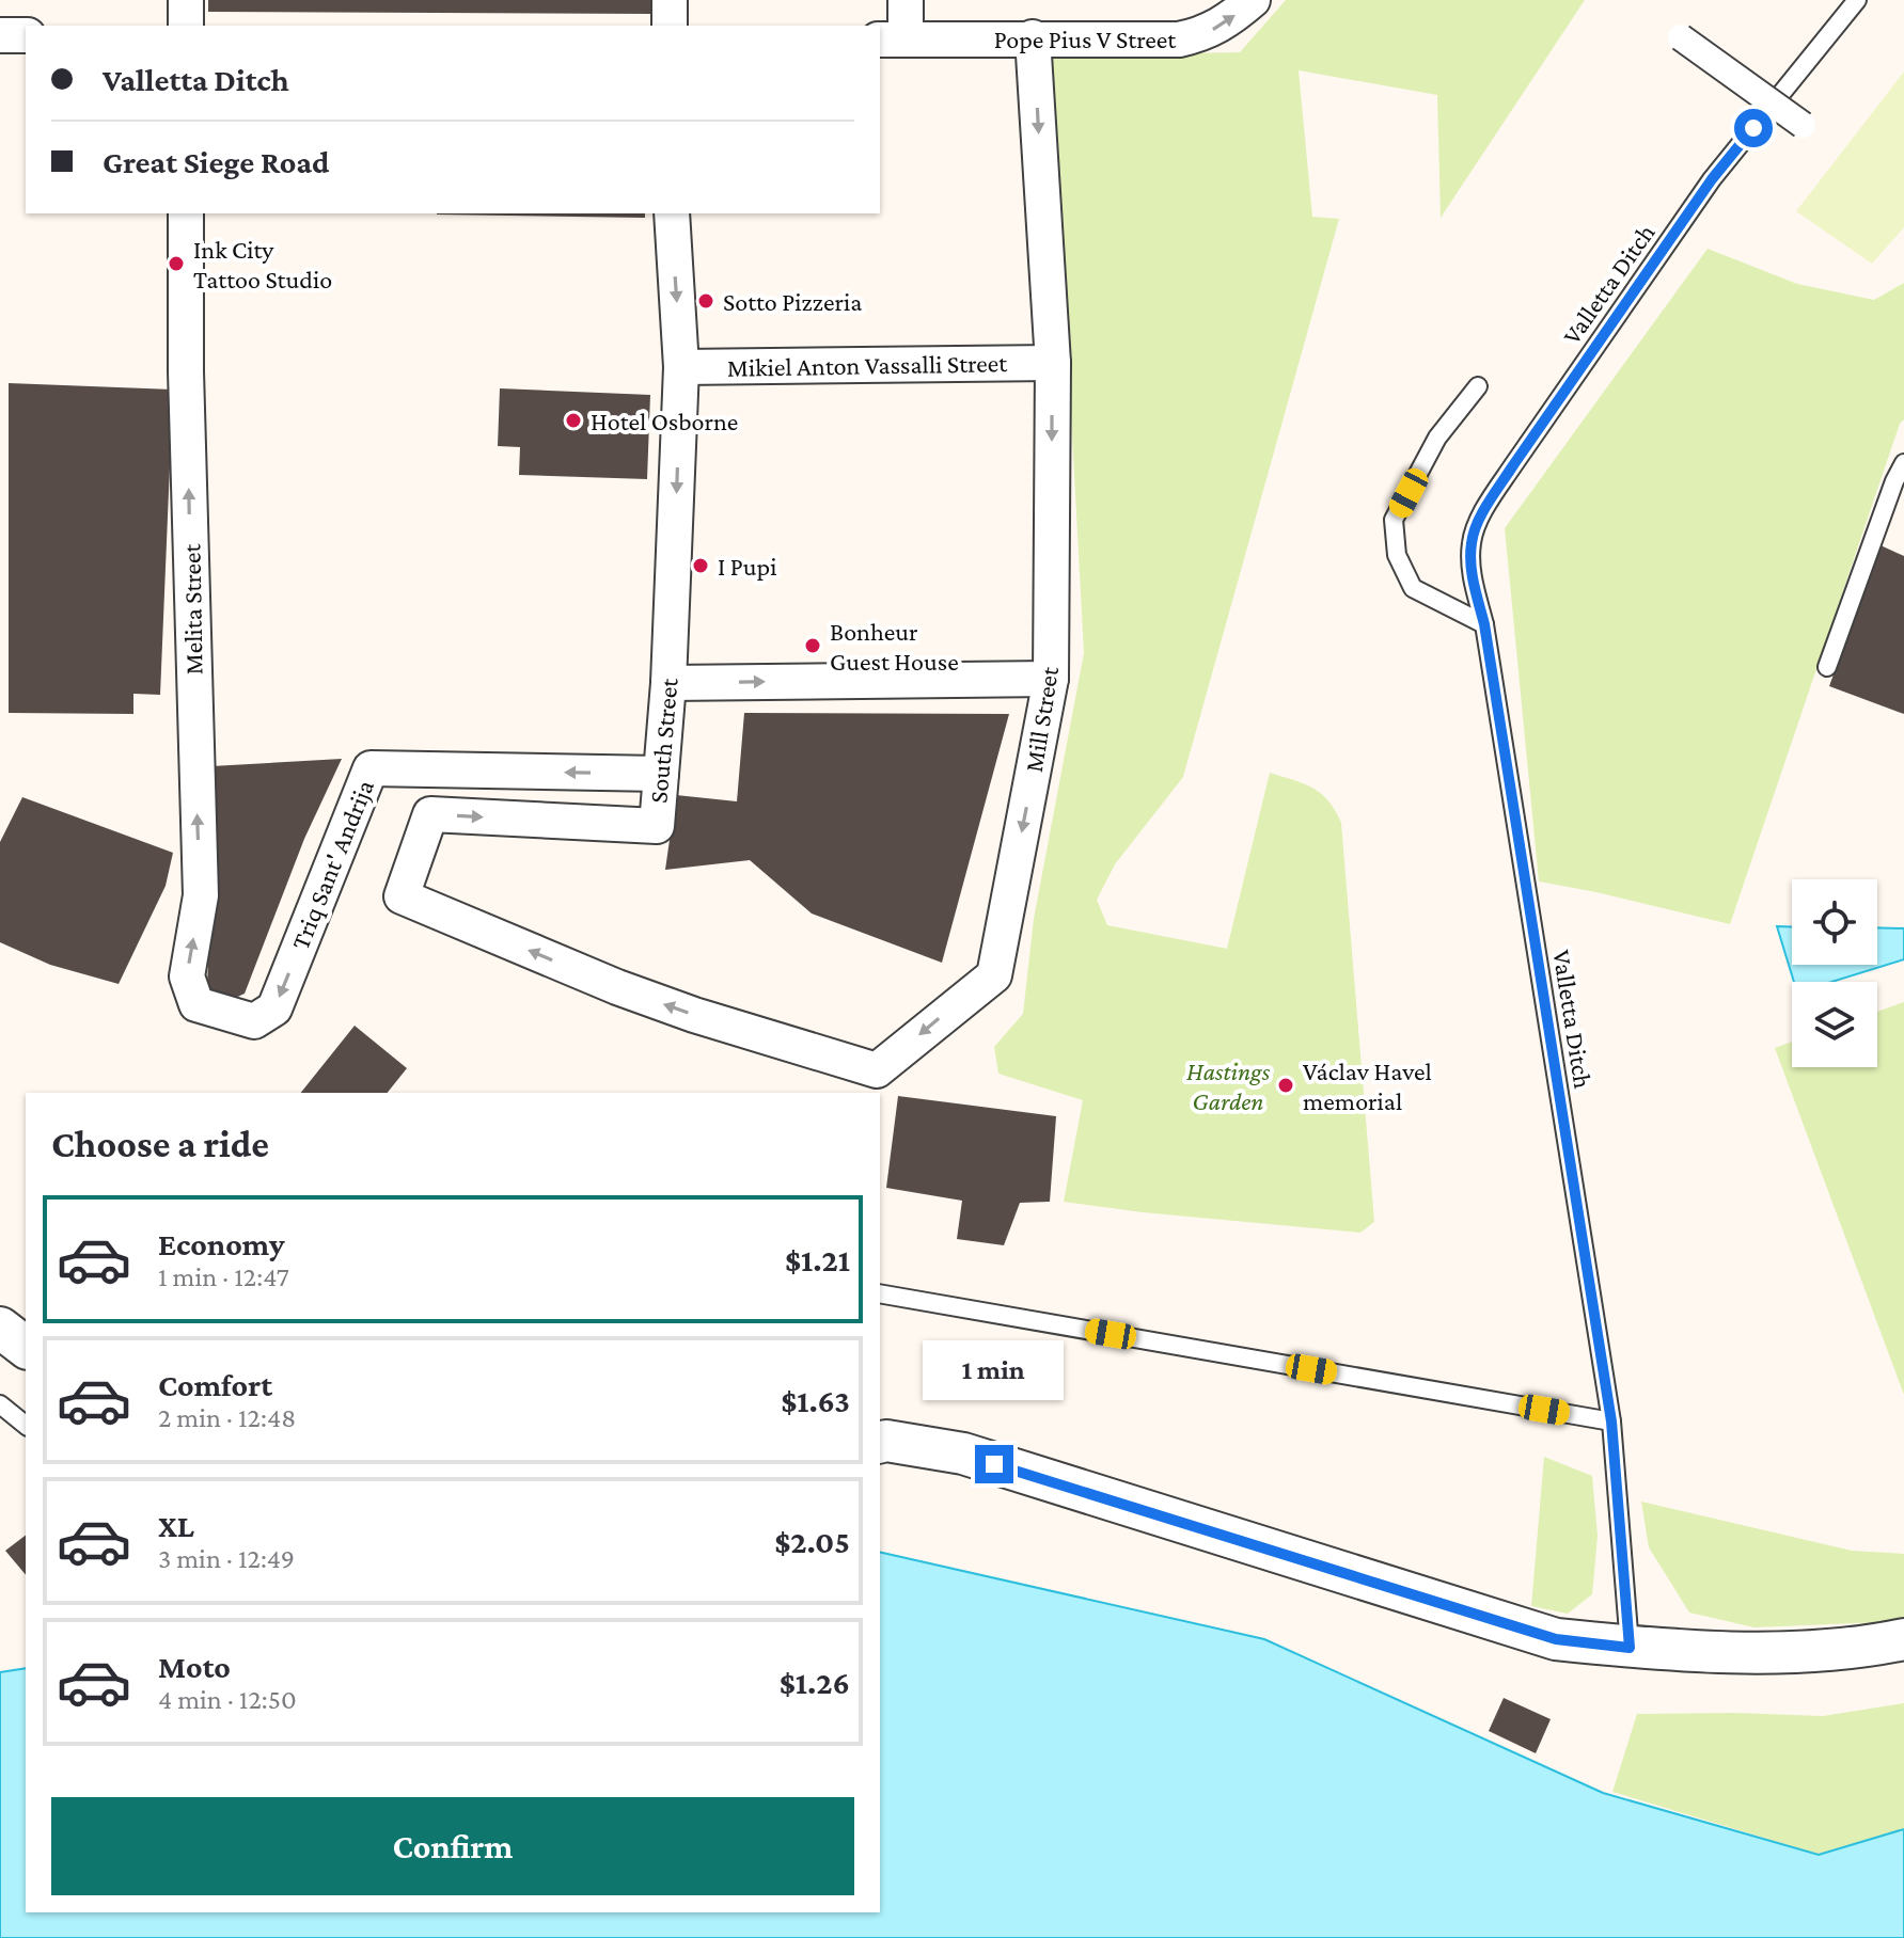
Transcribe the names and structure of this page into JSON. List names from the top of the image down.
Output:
{
  "streets": {
    "street": [
      "Pope Pius V Street",
      "Mikiel Anton Vassalli Street",
      "Melita Street",
      "Mill Street",
      "South Street",
      "Triq Sant' Andrija"
    ],
    "lane": ["Valletta Ditch"]
  },
  "crossings": [
    ["Pope Pius V Street", "Mill Street"],
    ["Mikiel Anton Vassalli Street", "Mill Street"],
    ["Mikiel Anton Vassalli Street", "South Street"],
    ["Melita Street", "Triq Sant' Andrija"],
    ["Mill Street", "South Street"],
    ["South Street", "Triq Sant' Andrija"]
  ],
  "one_way": ["Pope Pius V Street", "Melita Street", "Triq Sant' Andrija"],
  "parks": ["Hastings Garden"],
  "places": [
    "Ink City Tattoo Studio",
    "Sotto Pizzeria",
    "Hotel Osborne",
    "I Pupi",
    "Bonheur Guest House",
    "Václav Havel memorial"
  ],
  "page": {
    "banner": ["Valletta Ditch", "Great Siege Road"],
    "heading": "Choose a ride",
    "list": [
      {
        "name": "Economy",
        "note": "1 min · 12:47",
        "value": "$1.21"
      },
      {
        "name": "Comfort",
        "note": "2 min · 12:48",
        "value": "$1.63"
      },
      {
        "name": "XL",
        "note": "3 min · 12:49",
        "value": "$2.05"
      },
      {
        "name": "Moto",
        "note": "4 min · 12:50",
        "value": "$1.26"
      }
    ],
    "bubble": "1 min",
    "buttons": "Confirm"
  }
}
